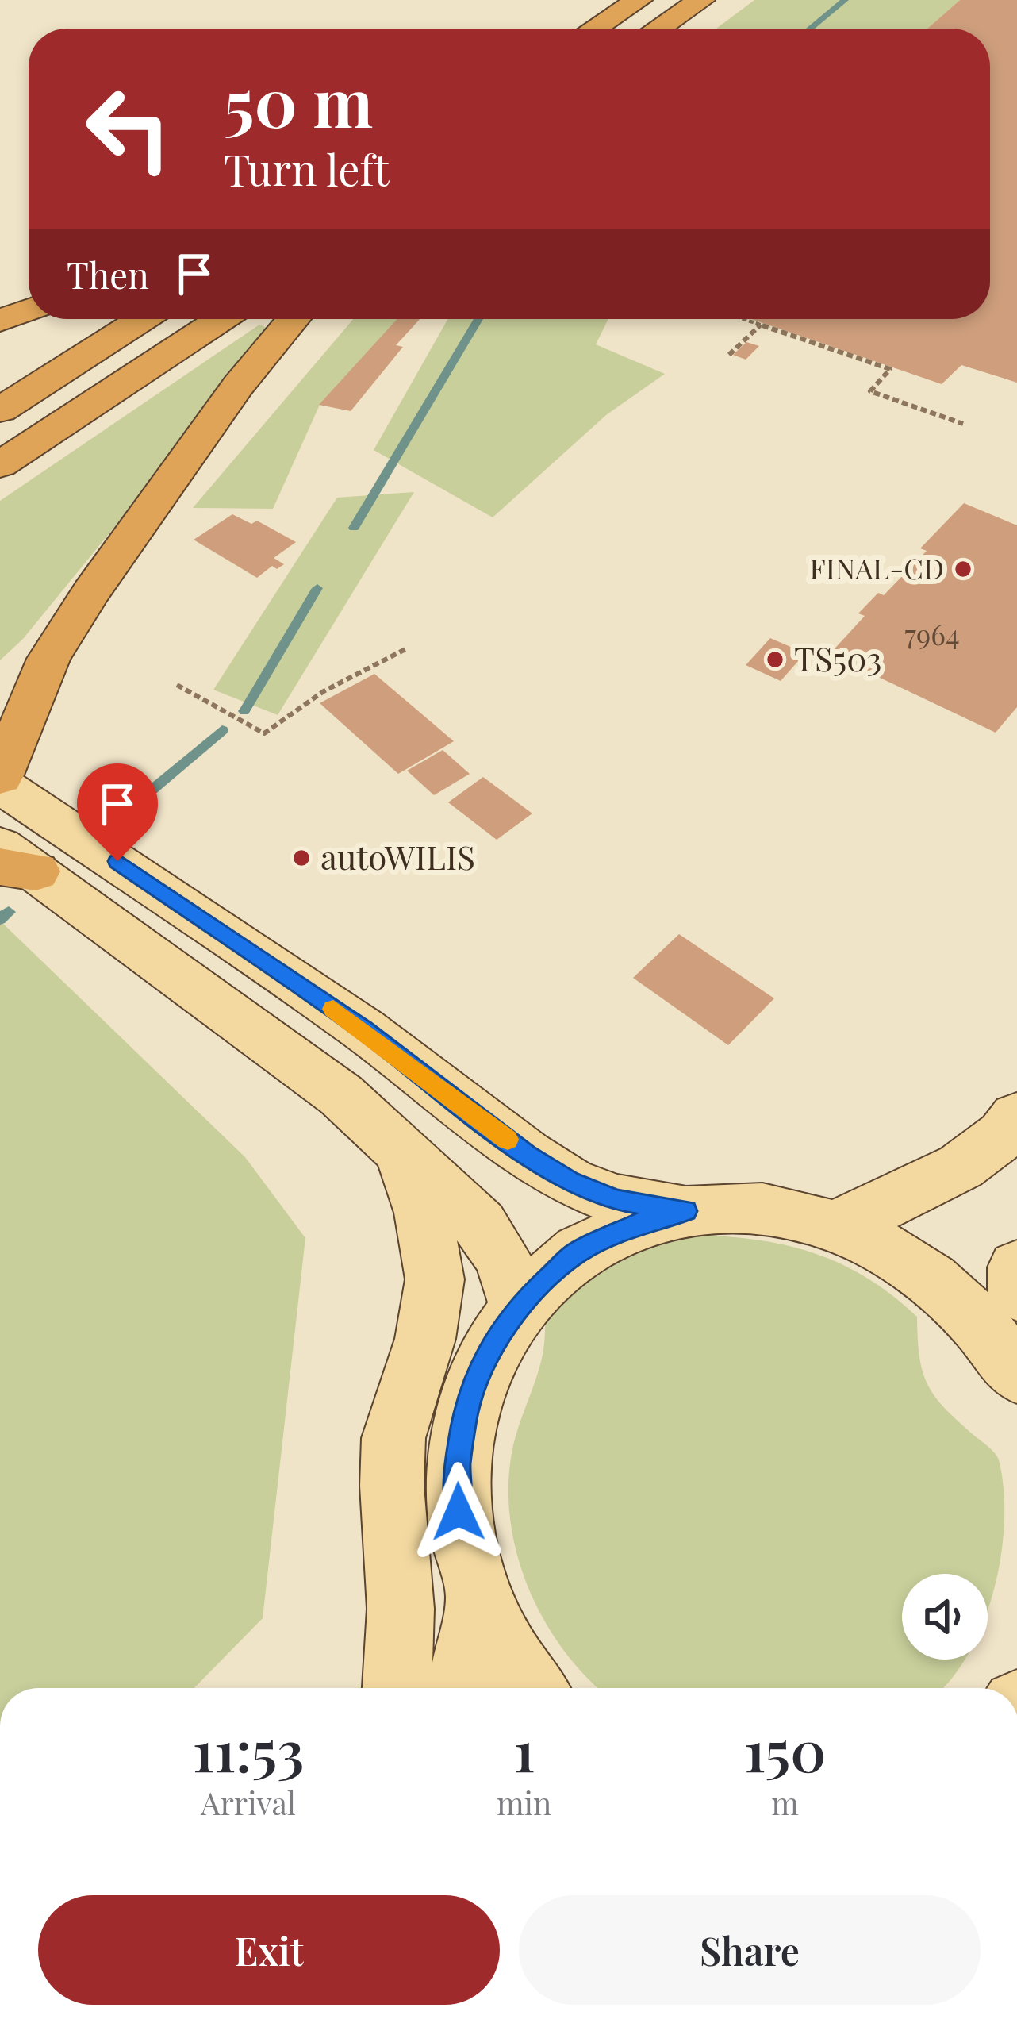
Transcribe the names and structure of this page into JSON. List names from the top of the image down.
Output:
{
  "places": ["FINAL-CD", "TS503", "autoWILIS"],
  "house_numbers": ["7964"],
  "page": {
    "turn": ["50 m", "Turn left"],
    "then": "Then",
    "eta": [
      "11:53",
      "Arrival",
      "1",
      "min",
      "150",
      "m"
    ],
    "buttons": ["Exit", "Share"]
  }
}
